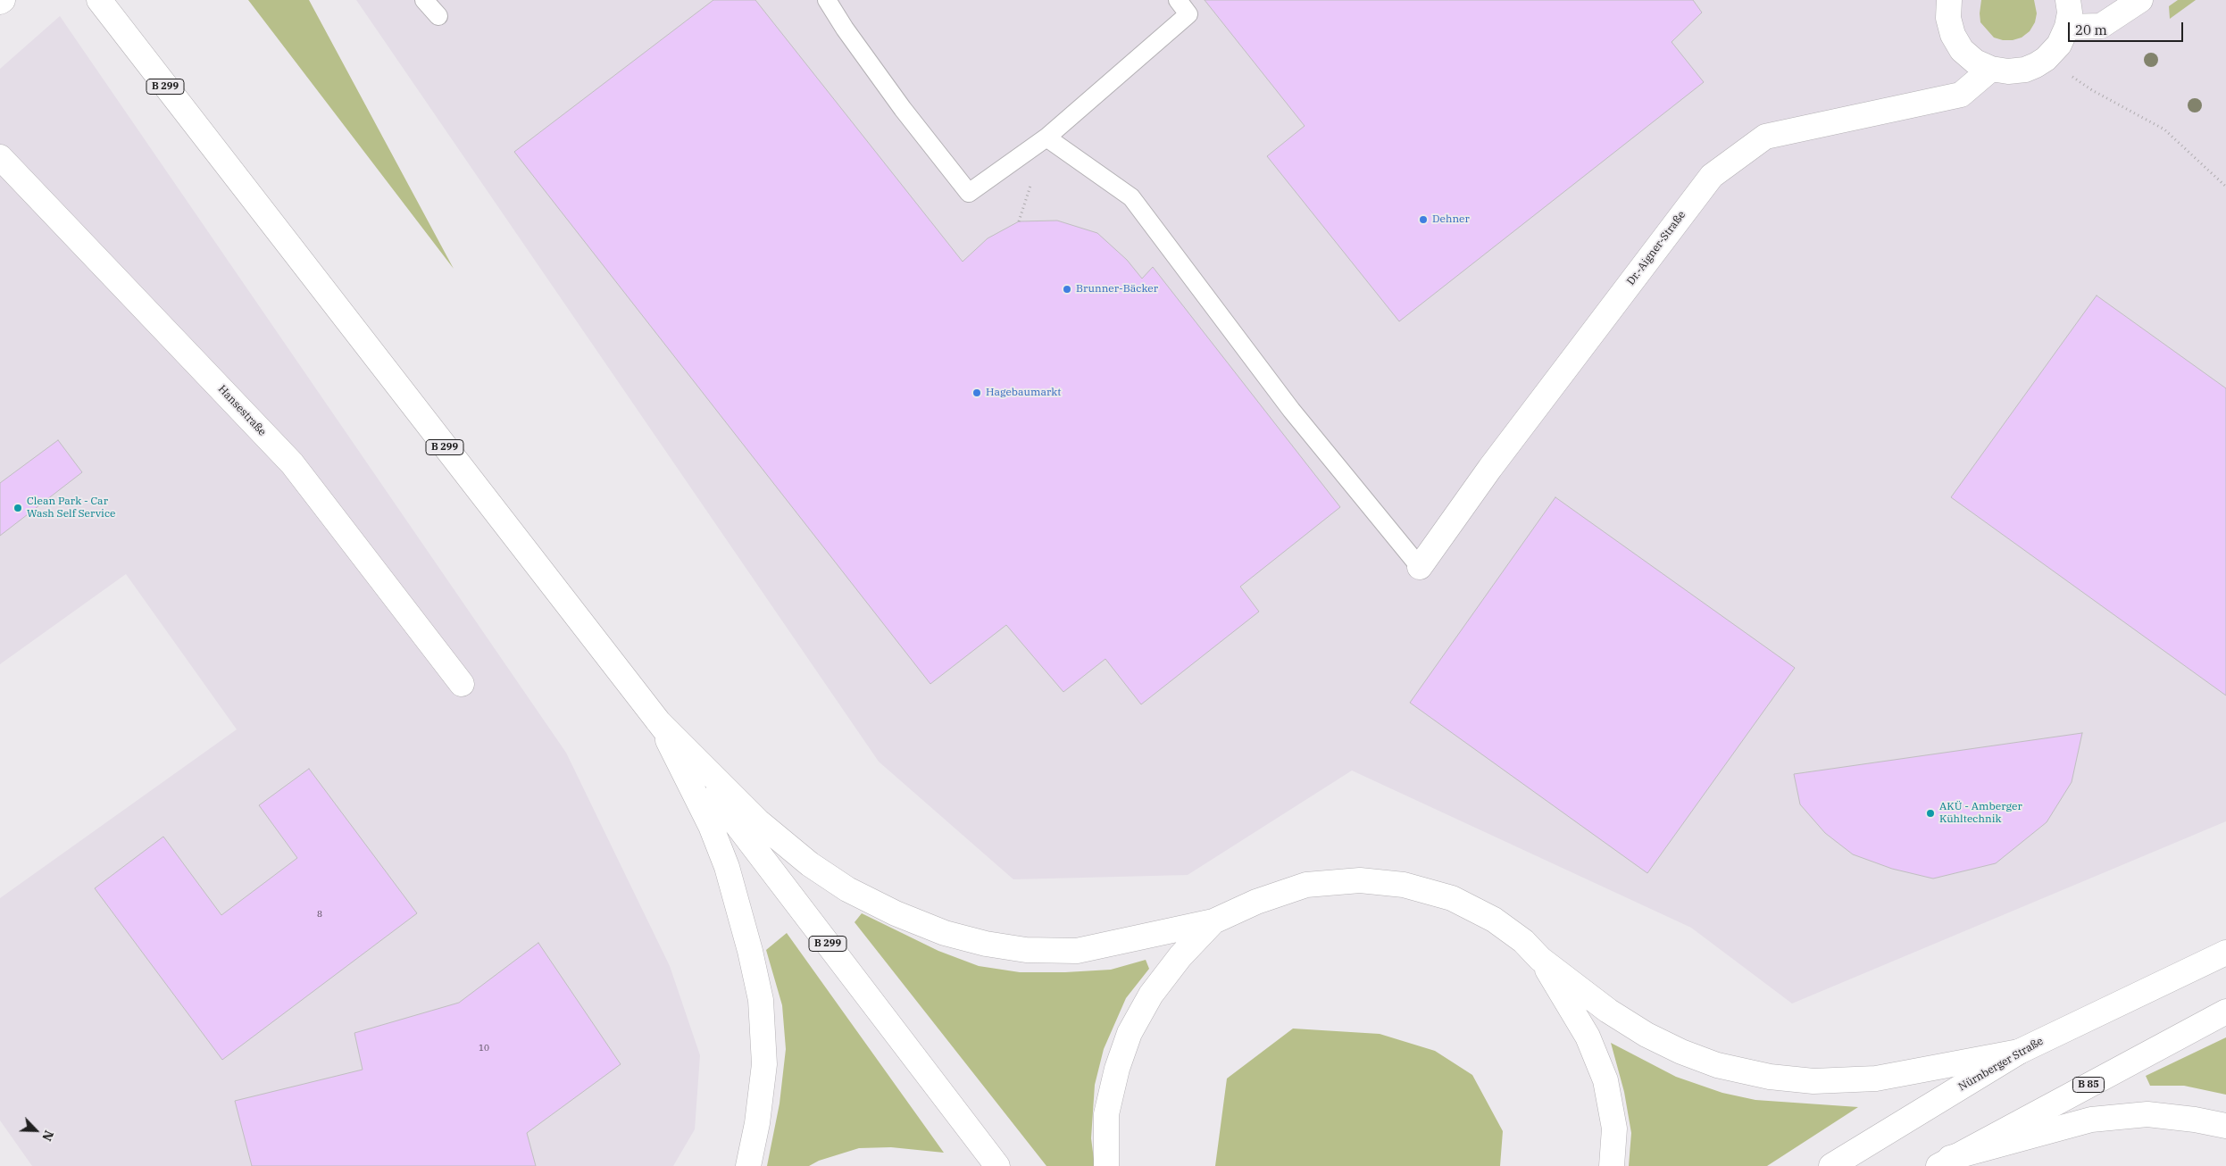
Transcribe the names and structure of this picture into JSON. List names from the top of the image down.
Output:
{
  "streets": {
    "main road": [
      "B 299",
      "Dr.-Aigner-Straße",
      "Hansestraße",
      "Nürnberger Straße",
      "B 85"
    ]
  },
  "places": [
    "Dehner",
    "Brunner-Bäcker",
    "Hagebaumarkt",
    "Clean Park - Car Wash Self Service",
    "AKÜ - Amberger Kühltechnik"
  ],
  "house_numbers": ["8", "10"],
  "scale_bar": "20 m",
  "north": "bottom right"
}
